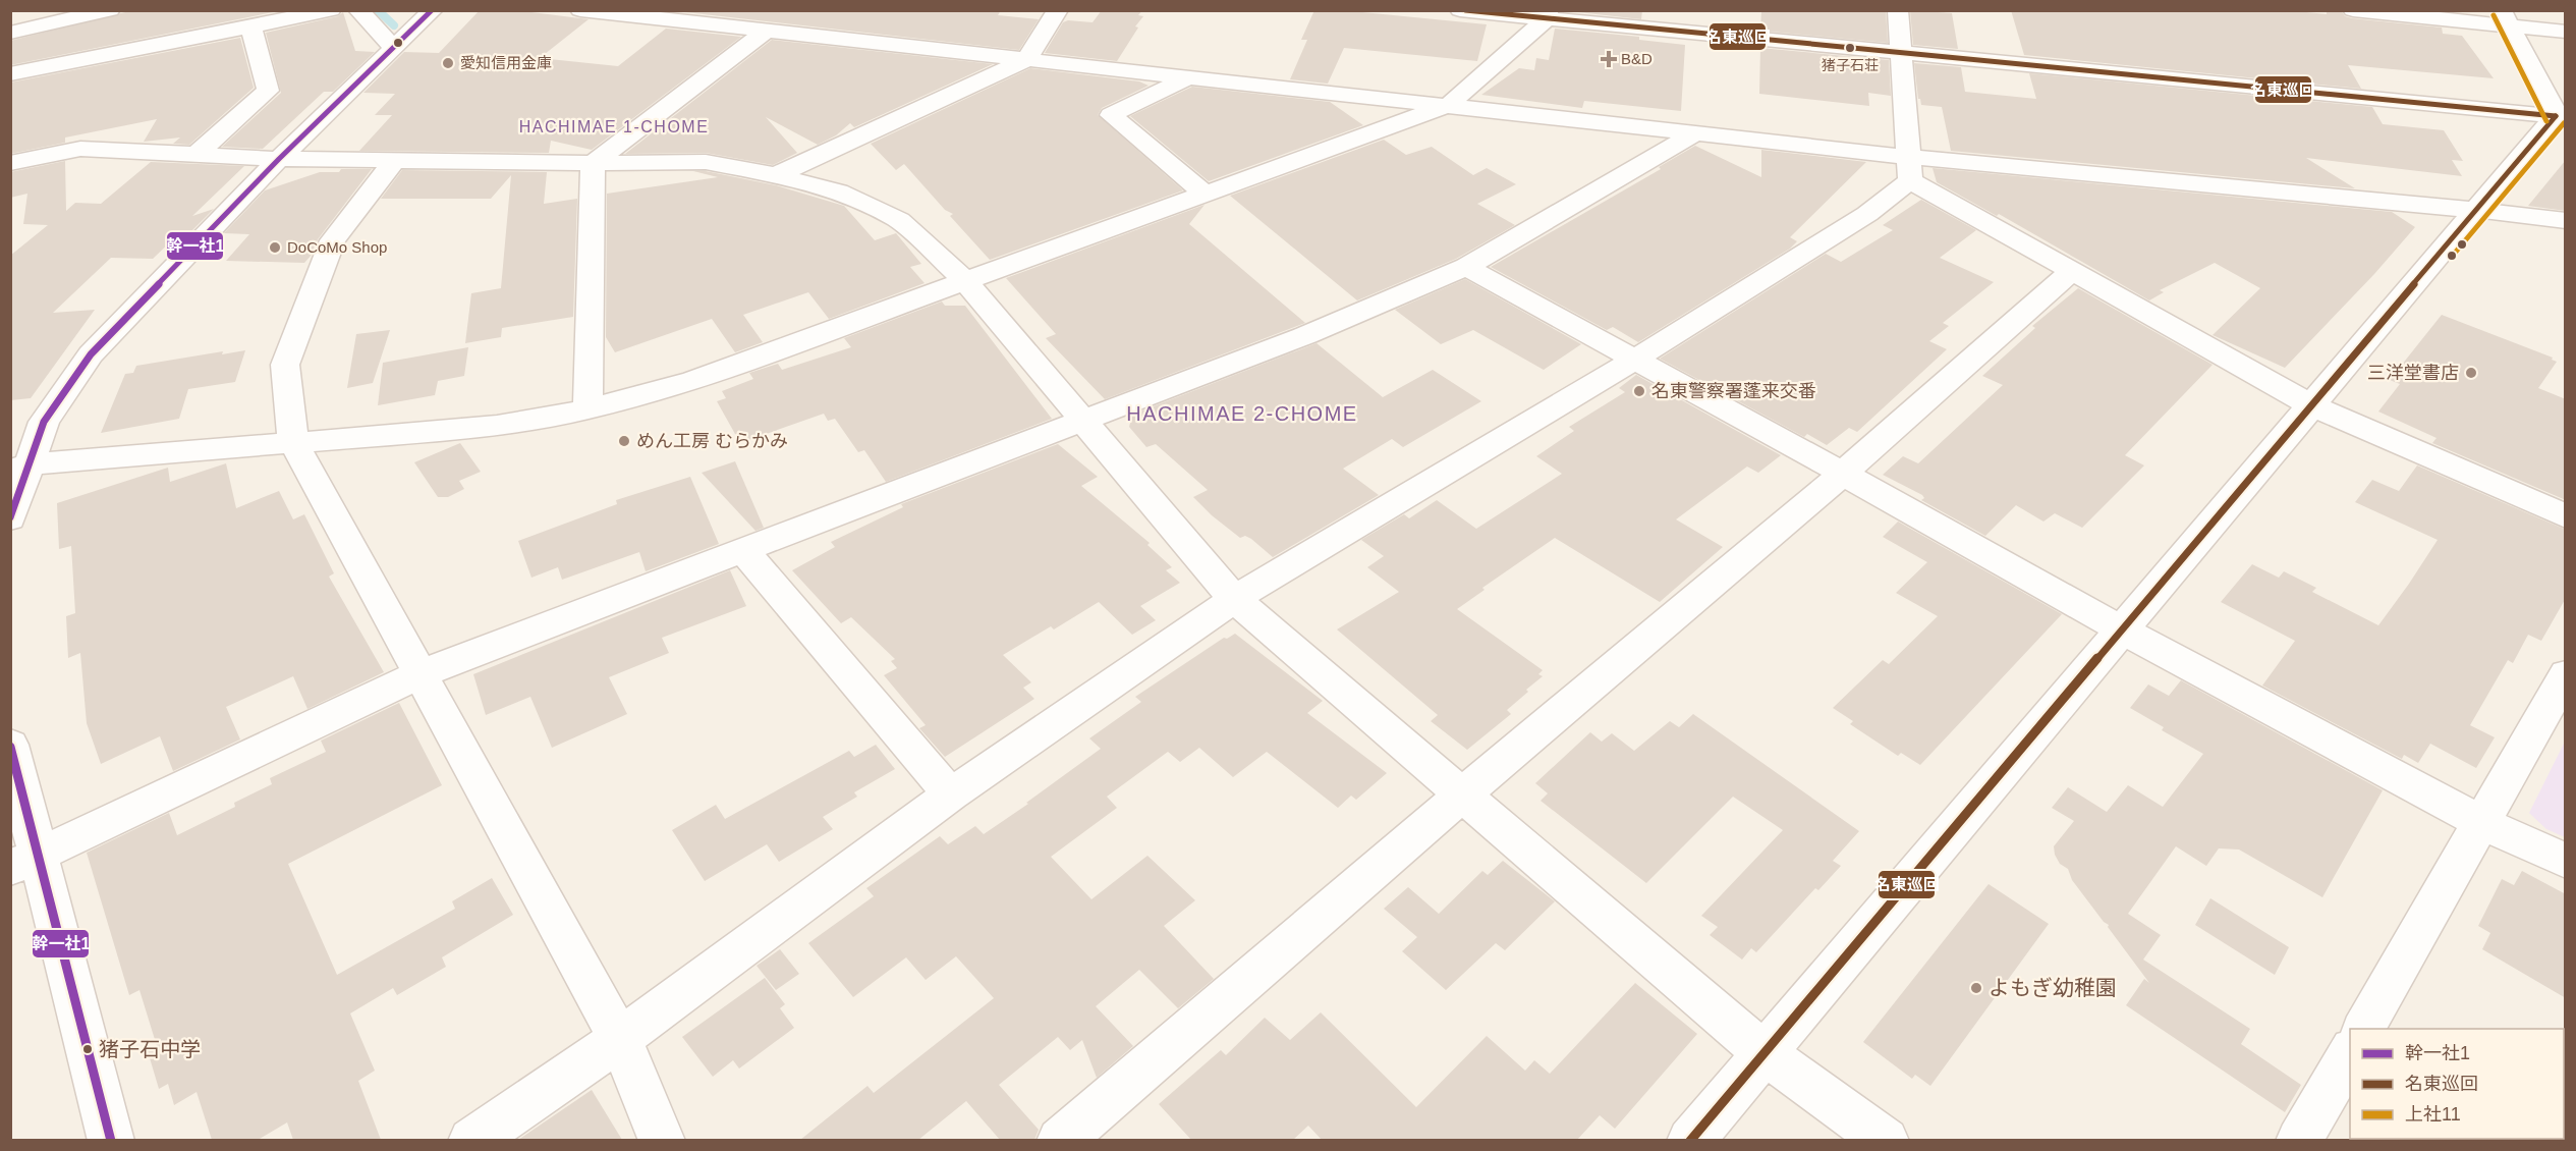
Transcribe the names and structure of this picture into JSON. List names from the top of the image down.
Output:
{
  "districts": ["HACHIMAE 1-CHOME", "HACHIMAE 2-CHOME"],
  "places": {
    "other": [
      "猪子石荘",
      "愛知信用金庫",
      "DoCoMo Shop",
      "三洋堂書店",
      "名東警察署蓬来交番",
      "めん工房 むらかみ",
      "よもぎ幼稚園",
      "猪子石中学"
    ],
    "health": ["B&D"]
  },
  "lines": ["transit line 幹一社1", "transit line 名東巡回", "transit line 上社11"],
  "legend": ["幹一社1", "名東巡回", "上社11"]
}
